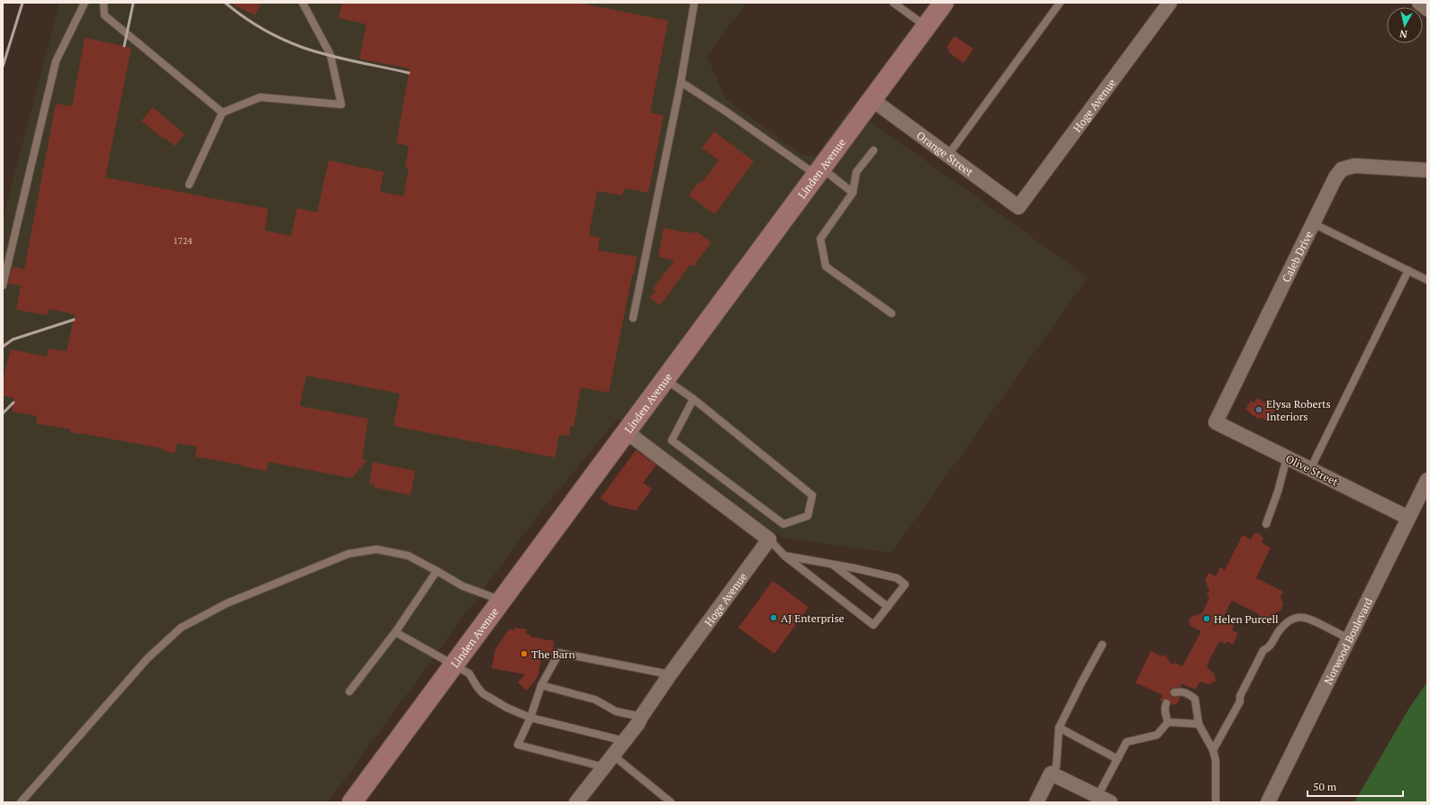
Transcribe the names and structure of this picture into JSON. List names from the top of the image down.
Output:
{
  "streets": {
    "street": [
      "Hoge Avenue",
      "Orange Street",
      "Linden Avenue",
      "Caleb Drive",
      "Olive Street",
      "Norwood Boulevard"
    ]
  },
  "crossings": [
    ["Hoge Avenue", "Orange Street"],
    ["Orange Street", "Linden Avenue"],
    ["Caleb Drive", "Olive Street"],
    ["Olive Street", "Norwood Boulevard"]
  ],
  "places": [
    "Elysa Roberts Interiors",
    "AJ Enterprise",
    "Helen Purcell",
    "The Barn"
  ],
  "house_numbers": ["1724"],
  "scale_bar": "50 m",
  "north": "bottom"
}
